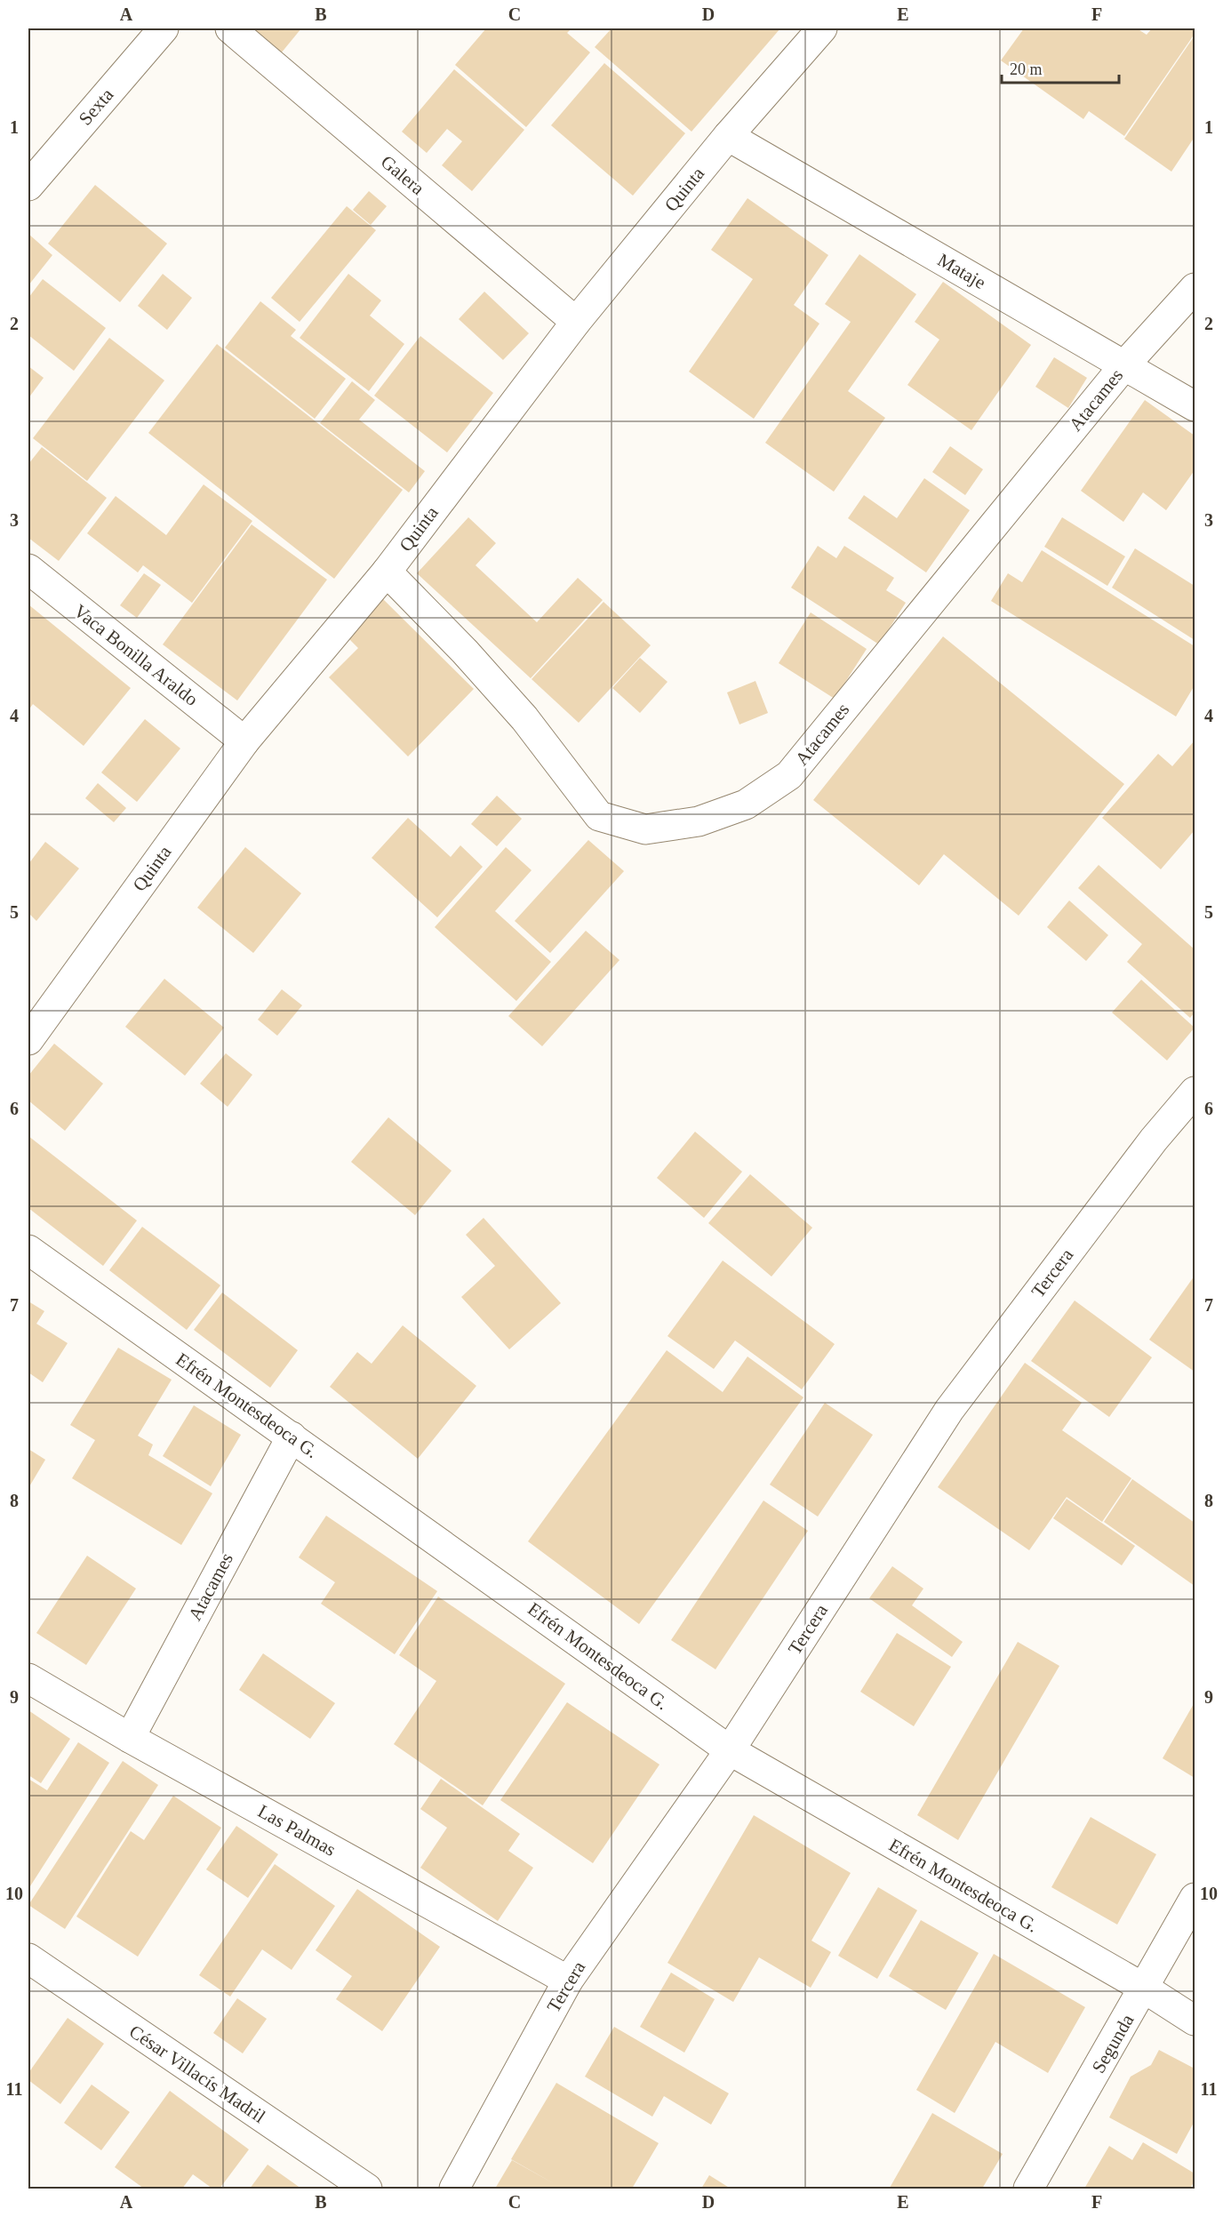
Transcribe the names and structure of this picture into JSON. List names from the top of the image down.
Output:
{
  "streets": {
    "street": [
      "Sexta",
      "Galera",
      "Quinta",
      "Mataje",
      "Atacames",
      "Vaca Bonilla Araldo",
      "Tercera",
      "Efrén Montesdeoca G.",
      "Las Palmas",
      "Segunda",
      "César Villacís Madril"
    ]
  },
  "crossings": [
    ["Galera", "Quinta"],
    ["Quinta", "Mataje"],
    ["Quinta", "Atacames"],
    ["Quinta", "Vaca Bonilla Araldo"],
    ["Mataje", "Atacames"],
    ["Atacames", "Efrén Montesdeoca G."],
    ["Atacames", "Las Palmas"],
    ["Tercera", "Efrén Montesdeoca G."],
    ["Tercera", "Las Palmas"],
    ["Efrén Montesdeoca G.", "Segunda"]
  ],
  "scale_bar": "20 m",
  "grid": {
    "columns": [
      "A",
      "B",
      "C",
      "D",
      "E",
      "F"
    ],
    "rows": [
      "1",
      "2",
      "3",
      "4",
      "5",
      "6",
      "7",
      "8",
      "9",
      "10",
      "11"
    ]
  }
}
